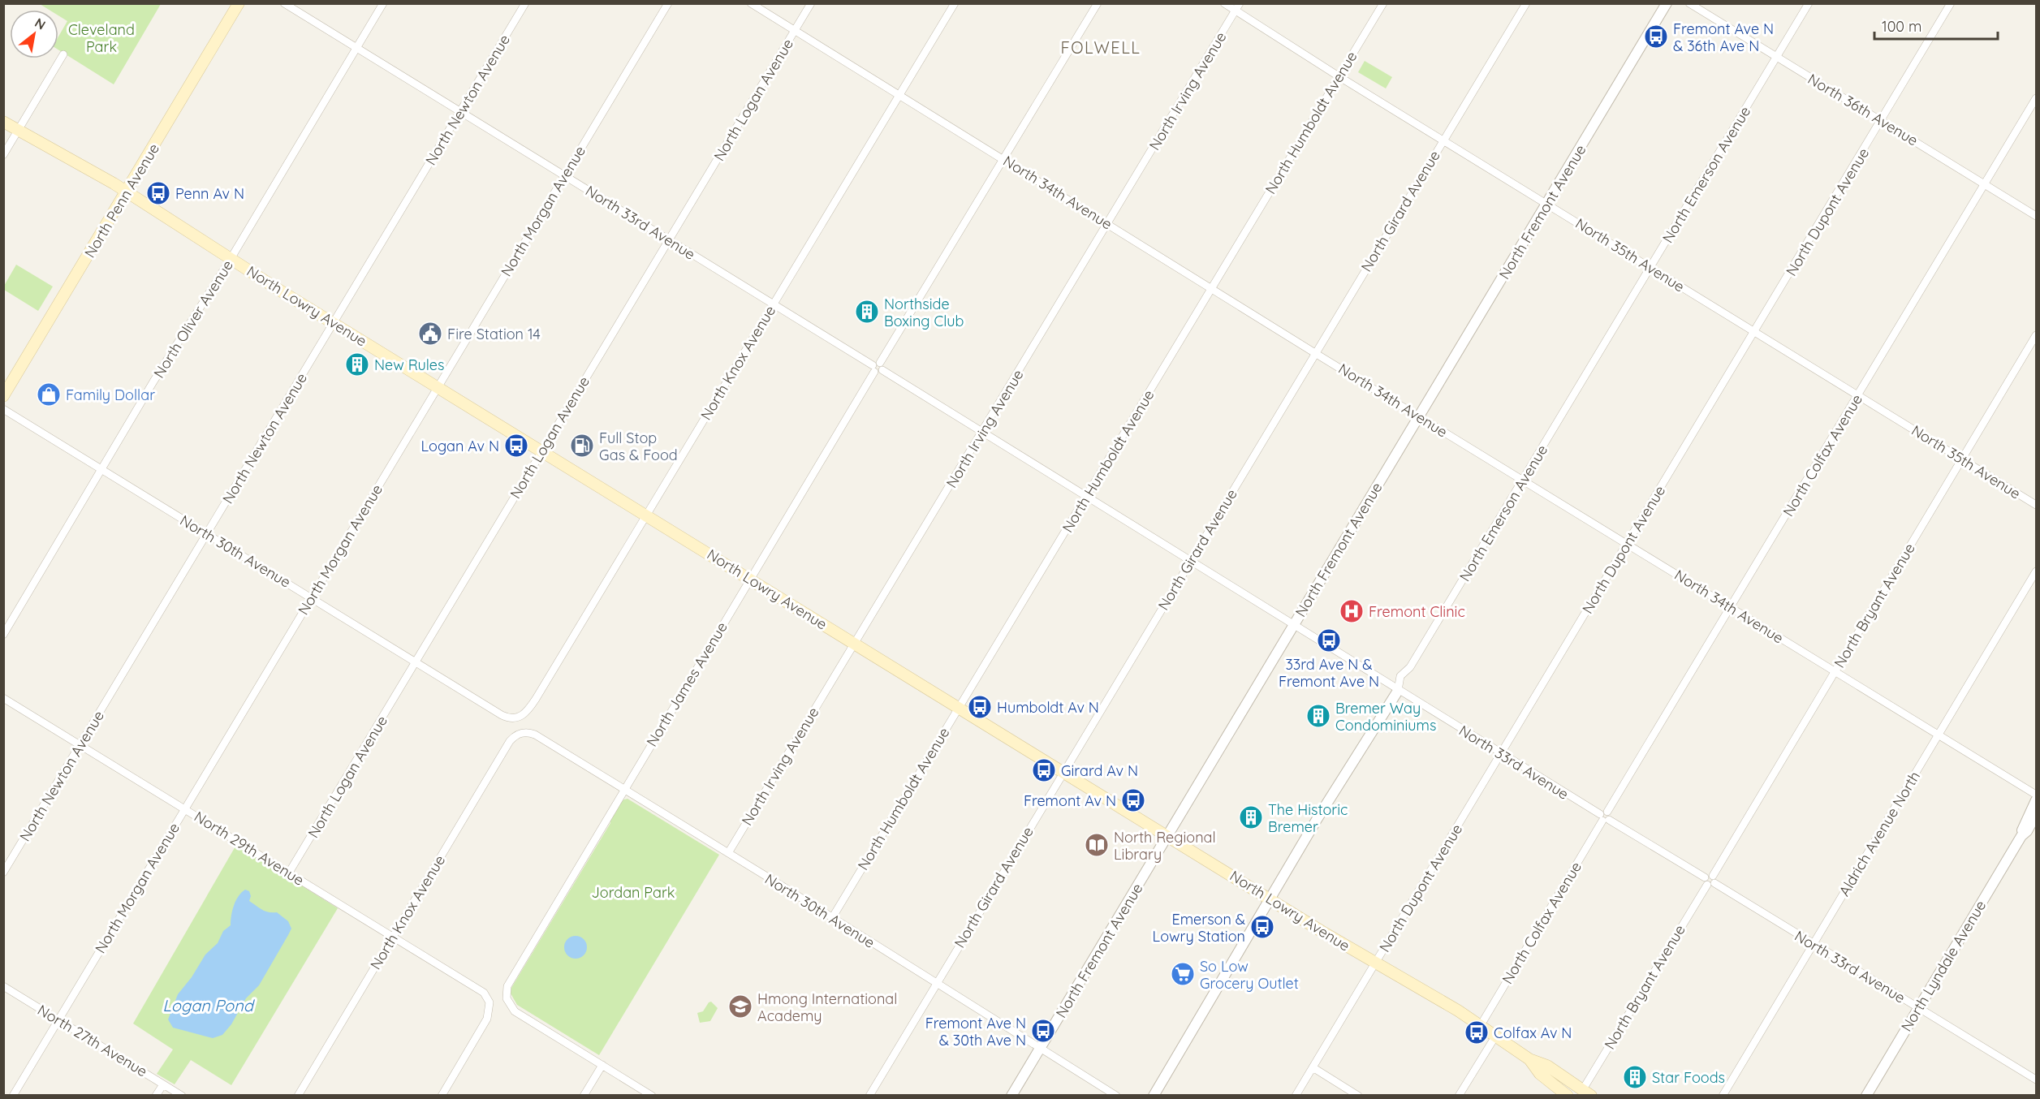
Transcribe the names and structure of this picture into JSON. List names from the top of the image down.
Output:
{
  "streets": {
    "main road": ["North Penn Avenue", "North Lowry Avenue"],
    "street": [
      "North Irving Avenue",
      "North Newton Avenue",
      "North Logan Avenue",
      "North 36th Avenue",
      "North Humboldt Avenue",
      "North Emerson Avenue",
      "North 34th Avenue",
      "North Morgan Avenue",
      "North Girard Avenue",
      "North Fremont Avenue",
      "North Dupont Avenue",
      "North 33rd Avenue",
      "North 35th Avenue",
      "North Oliver Avenue",
      "North Knox Avenue",
      "North Colfax Avenue",
      "North 30th Avenue",
      "North Bryant Avenue",
      "North James Avenue",
      "Aldrich Avenue North",
      "North 29th Avenue",
      "North Lyndale Avenue",
      "North 27th Avenue"
    ]
  },
  "crossings": [
    ["North Irving Avenue", "North 34th Avenue"],
    ["North Irving Avenue", "North 33rd Avenue"],
    ["North Irving Avenue", "North 35th Avenue"],
    ["North Irving Avenue", "North Lowry Avenue"],
    ["North Irving Avenue", "North 30th Avenue"],
    ["North Newton Avenue", "North 33rd Avenue"],
    ["North Newton Avenue", "North Lowry Avenue"],
    ["North Newton Avenue", "North 30th Avenue"],
    ["North Newton Avenue", "North 29th Avenue"],
    ["North Logan Avenue", "North 34th Avenue"],
    ["North Logan Avenue", "North 33rd Avenue"],
    ["North Logan Avenue", "North Lowry Avenue"],
    ["North Logan Avenue", "North 30th Avenue"],
    ["North Logan Avenue", "North 29th Avenue"],
    ["North 36th Avenue", "North Emerson Avenue"],
    ["North 36th Avenue", "North Dupont Avenue"],
    ["North 36th Avenue", "North Colfax Avenue"],
    ["North Humboldt Avenue", "North 34th Avenue"],
    ["North Humboldt Avenue", "North 33rd Avenue"],
    ["North Humboldt Avenue", "North 35th Avenue"],
    ["North Humboldt Avenue", "North Lowry Avenue"],
    ["North Humboldt Avenue", "North 30th Avenue"],
    ["North Emerson Avenue", "North 34th Avenue"],
    ["North Emerson Avenue", "North 33rd Avenue"],
    ["North Emerson Avenue", "North 35th Avenue"],
    ["North Emerson Avenue", "North Lowry Avenue"],
    ["North 34th Avenue", "North Girard Avenue"],
    ["North 34th Avenue", "North Fremont Avenue"],
    ["North 34th Avenue", "North Dupont Avenue"],
    ["North 34th Avenue", "North Knox Avenue"],
    ["North 34th Avenue", "North Colfax Avenue"],
    ["North 34th Avenue", "North Bryant Avenue"],
    ["North 34th Avenue", "North James Avenue"],
    ["North 34th Avenue", "Aldrich Avenue North"],
    ["North Penn Avenue", "North Lowry Avenue"],
    ["North Morgan Avenue", "North 33rd Avenue"],
    ["North Morgan Avenue", "North Lowry Avenue"],
    ["North Morgan Avenue", "North 30th Avenue"],
    ["North Morgan Avenue", "North 29th Avenue"],
    ["North Morgan Avenue", "North 27th Avenue"],
    ["North Girard Avenue", "North 33rd Avenue"],
    ["North Girard Avenue", "North 35th Avenue"],
    ["North Girard Avenue", "North Lowry Avenue"],
    ["North Girard Avenue", "North 30th Avenue"],
    ["North Fremont Avenue", "North 33rd Avenue"],
    ["North Fremont Avenue", "North 35th Avenue"],
    ["North Fremont Avenue", "North Lowry Avenue"],
    ["North Fremont Avenue", "North 30th Avenue"],
    ["North Dupont Avenue", "North 33rd Avenue"],
    ["North Dupont Avenue", "North 35th Avenue"],
    ["North Dupont Avenue", "North Lowry Avenue"],
    ["North 33rd Avenue", "North Oliver Avenue"],
    ["North 33rd Avenue", "North Knox Avenue"],
    ["North 33rd Avenue", "North Colfax Avenue"],
    ["North 33rd Avenue", "North Bryant Avenue"],
    ["North 33rd Avenue", "North James Avenue"],
    ["North 33rd Avenue", "Aldrich Avenue North"],
    ["North 33rd Avenue", "North Lyndale Avenue"],
    ["North 35th Avenue", "North Colfax Avenue"],
    ["North 35th Avenue", "North Bryant Avenue"],
    ["North Lowry Avenue", "North Oliver Avenue"],
    ["North Lowry Avenue", "North Knox Avenue"],
    ["North Lowry Avenue", "North Colfax Avenue"],
    ["North Lowry Avenue", "North Bryant Avenue"],
    ["North Lowry Avenue", "North James Avenue"],
    ["North Oliver Avenue", "North 30th Avenue"],
    ["North Knox Avenue", "North 30th Avenue"],
    ["North Knox Avenue", "North 29th Avenue"],
    ["North 30th Avenue", "North James Avenue"]
  ],
  "districts": ["FOLWELL"],
  "water": ["Logan Pond"],
  "parks": ["Cleveland Park", "Jordan Park"],
  "places": {
    "bus stop": [
      "Fremont Ave N & 36th Ave N",
      "Penn Av N",
      "Logan Av N",
      "33rd Ave N & Fremont Ave N",
      "Humboldt Av N",
      "Girard Av N",
      "Fremont Av N",
      "Emerson & Lowry Station",
      "Fremont Ave N & 30th Ave N",
      "Colfax Av N"
    ],
    "building": [
      "Northside Boxing Club",
      "New Rules",
      "Bremer Way Condominiums",
      "The Historic Bremer",
      "Star Foods"
    ],
    "public building": ["Fire Station 14"],
    "shop": ["Family Dollar"],
    "fuel station": ["Full Stop Gas & Food"],
    "hospital": ["Fremont Clinic"],
    "library": ["North Regional Library"],
    "supermarket": ["So Low Grocery Outlet"],
    "school or university": ["Hmong International Academy"]
  },
  "scale_bar": "100 m",
  "north": "top right"
}
